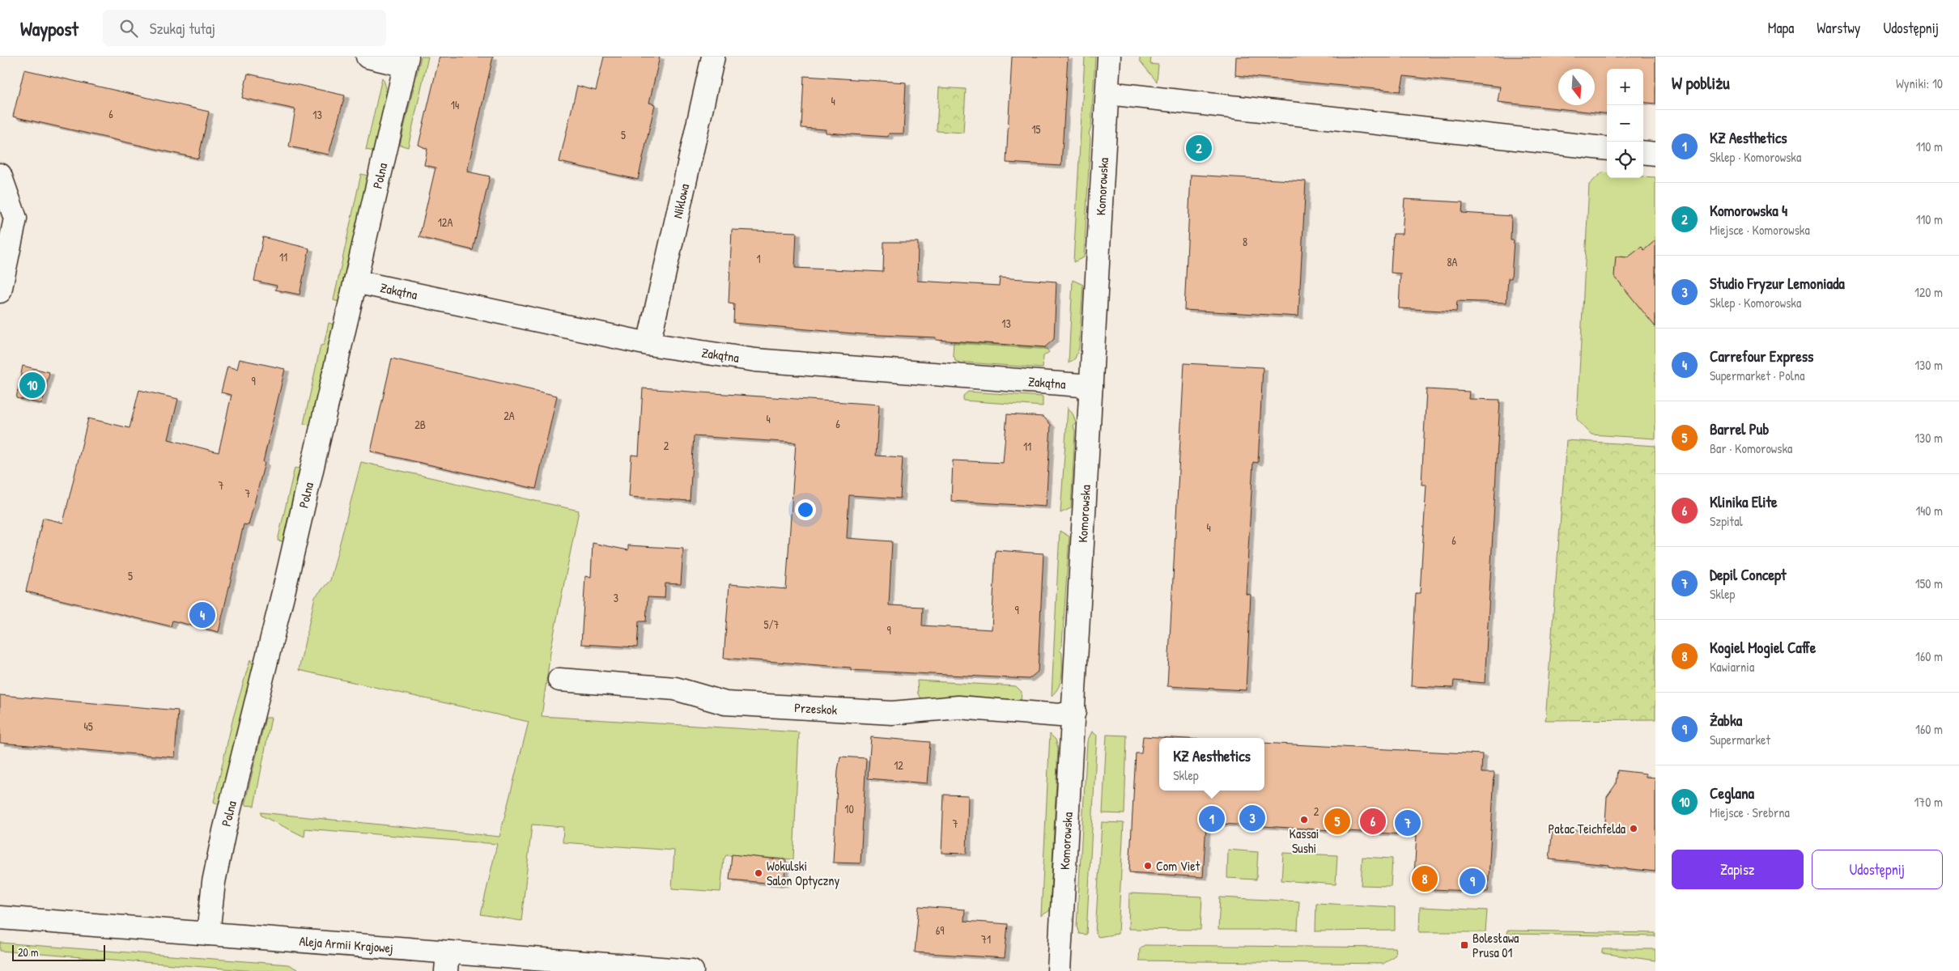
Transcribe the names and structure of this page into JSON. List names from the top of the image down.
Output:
{
  "streets": {
    "street": [
      "Polna",
      "Komorowska",
      "Niklowa",
      "Zakątna",
      "Przeskok",
      "Aleja Armii Krajowej"
    ]
  },
  "crossings": [
    ["Polna", "Zakątna"],
    ["Polna", "Aleja Armii Krajowej"],
    ["Komorowska", "Zakątna"],
    ["Komorowska", "Przeskok"],
    ["Niklowa", "Zakątna"]
  ],
  "places": {
    "other": [
      "Kassai Sushi",
      "Pałac Teichfelda",
      "Com Viet",
      "Wokulski Salon Optyczny"
    ],
    "transit": ["Bolesława Prusa 01"]
  },
  "house_numbers": [
    "4",
    "14",
    "6",
    "13",
    "15",
    "5",
    "12A",
    "8",
    "11",
    "1",
    "8A",
    "13",
    "9",
    "2A",
    "4",
    "6",
    "2B",
    "2",
    "11",
    "7",
    "7",
    "4",
    "6",
    "5",
    "3",
    "9",
    "5/7",
    "9",
    "45",
    "12",
    "10",
    "2",
    "7",
    "69",
    "71"
  ],
  "scale_bar": "20 m",
  "north": "bottom",
  "page": {
    "header": "Waypost",
    "search": "Szukaj tutaj",
    "nav": ["Mapa", "Warstwy", "Udostępnij"],
    "heading": ["W pobliżu", "Wyniki: 10"],
    "map_buttons": ["+", "−"],
    "list": [
      {
        "mark": "1",
        "name": "KZ Aesthetics",
        "note": "Sklep · Komorowska",
        "value": "110 m"
      },
      {
        "mark": "2",
        "name": "Komorowska 4",
        "note": "Miejsce · Komorowska",
        "value": "110 m"
      },
      {
        "mark": "3",
        "name": "Studio Fryzur Lemoniada",
        "note": "Sklep · Komorowska",
        "value": "120 m"
      },
      {
        "mark": "4",
        "name": "Carrefour Express",
        "note": "Supermarket · Polna",
        "value": "130 m"
      },
      {
        "mark": "5",
        "name": "Barrel Pub",
        "note": "Bar · Komorowska",
        "value": "130 m"
      },
      {
        "mark": "6",
        "name": "Klinika Elite",
        "note": "Szpital",
        "value": "140 m"
      },
      {
        "mark": "7",
        "name": "Depil Concept",
        "note": "Sklep",
        "value": "150 m"
      },
      {
        "mark": "8",
        "name": "Kogiel Mogiel Caffe",
        "note": "Kawiarnia",
        "value": "160 m"
      },
      {
        "mark": "9",
        "name": "Żabka",
        "note": "Supermarket",
        "value": "160 m"
      },
      {
        "mark": "10",
        "name": "Ceglana",
        "note": "Miejsce · Srebrna",
        "value": "170 m"
      }
    ],
    "pins": [
      "2",
      "10",
      "4",
      "3",
      "1",
      "5",
      "6",
      "7",
      "8",
      "9"
    ],
    "popup": ["KZ Aesthetics", "Sklep"],
    "buttons": ["Zapisz", "Udostępnij"],
    "scale": "20 m"
  }
}
